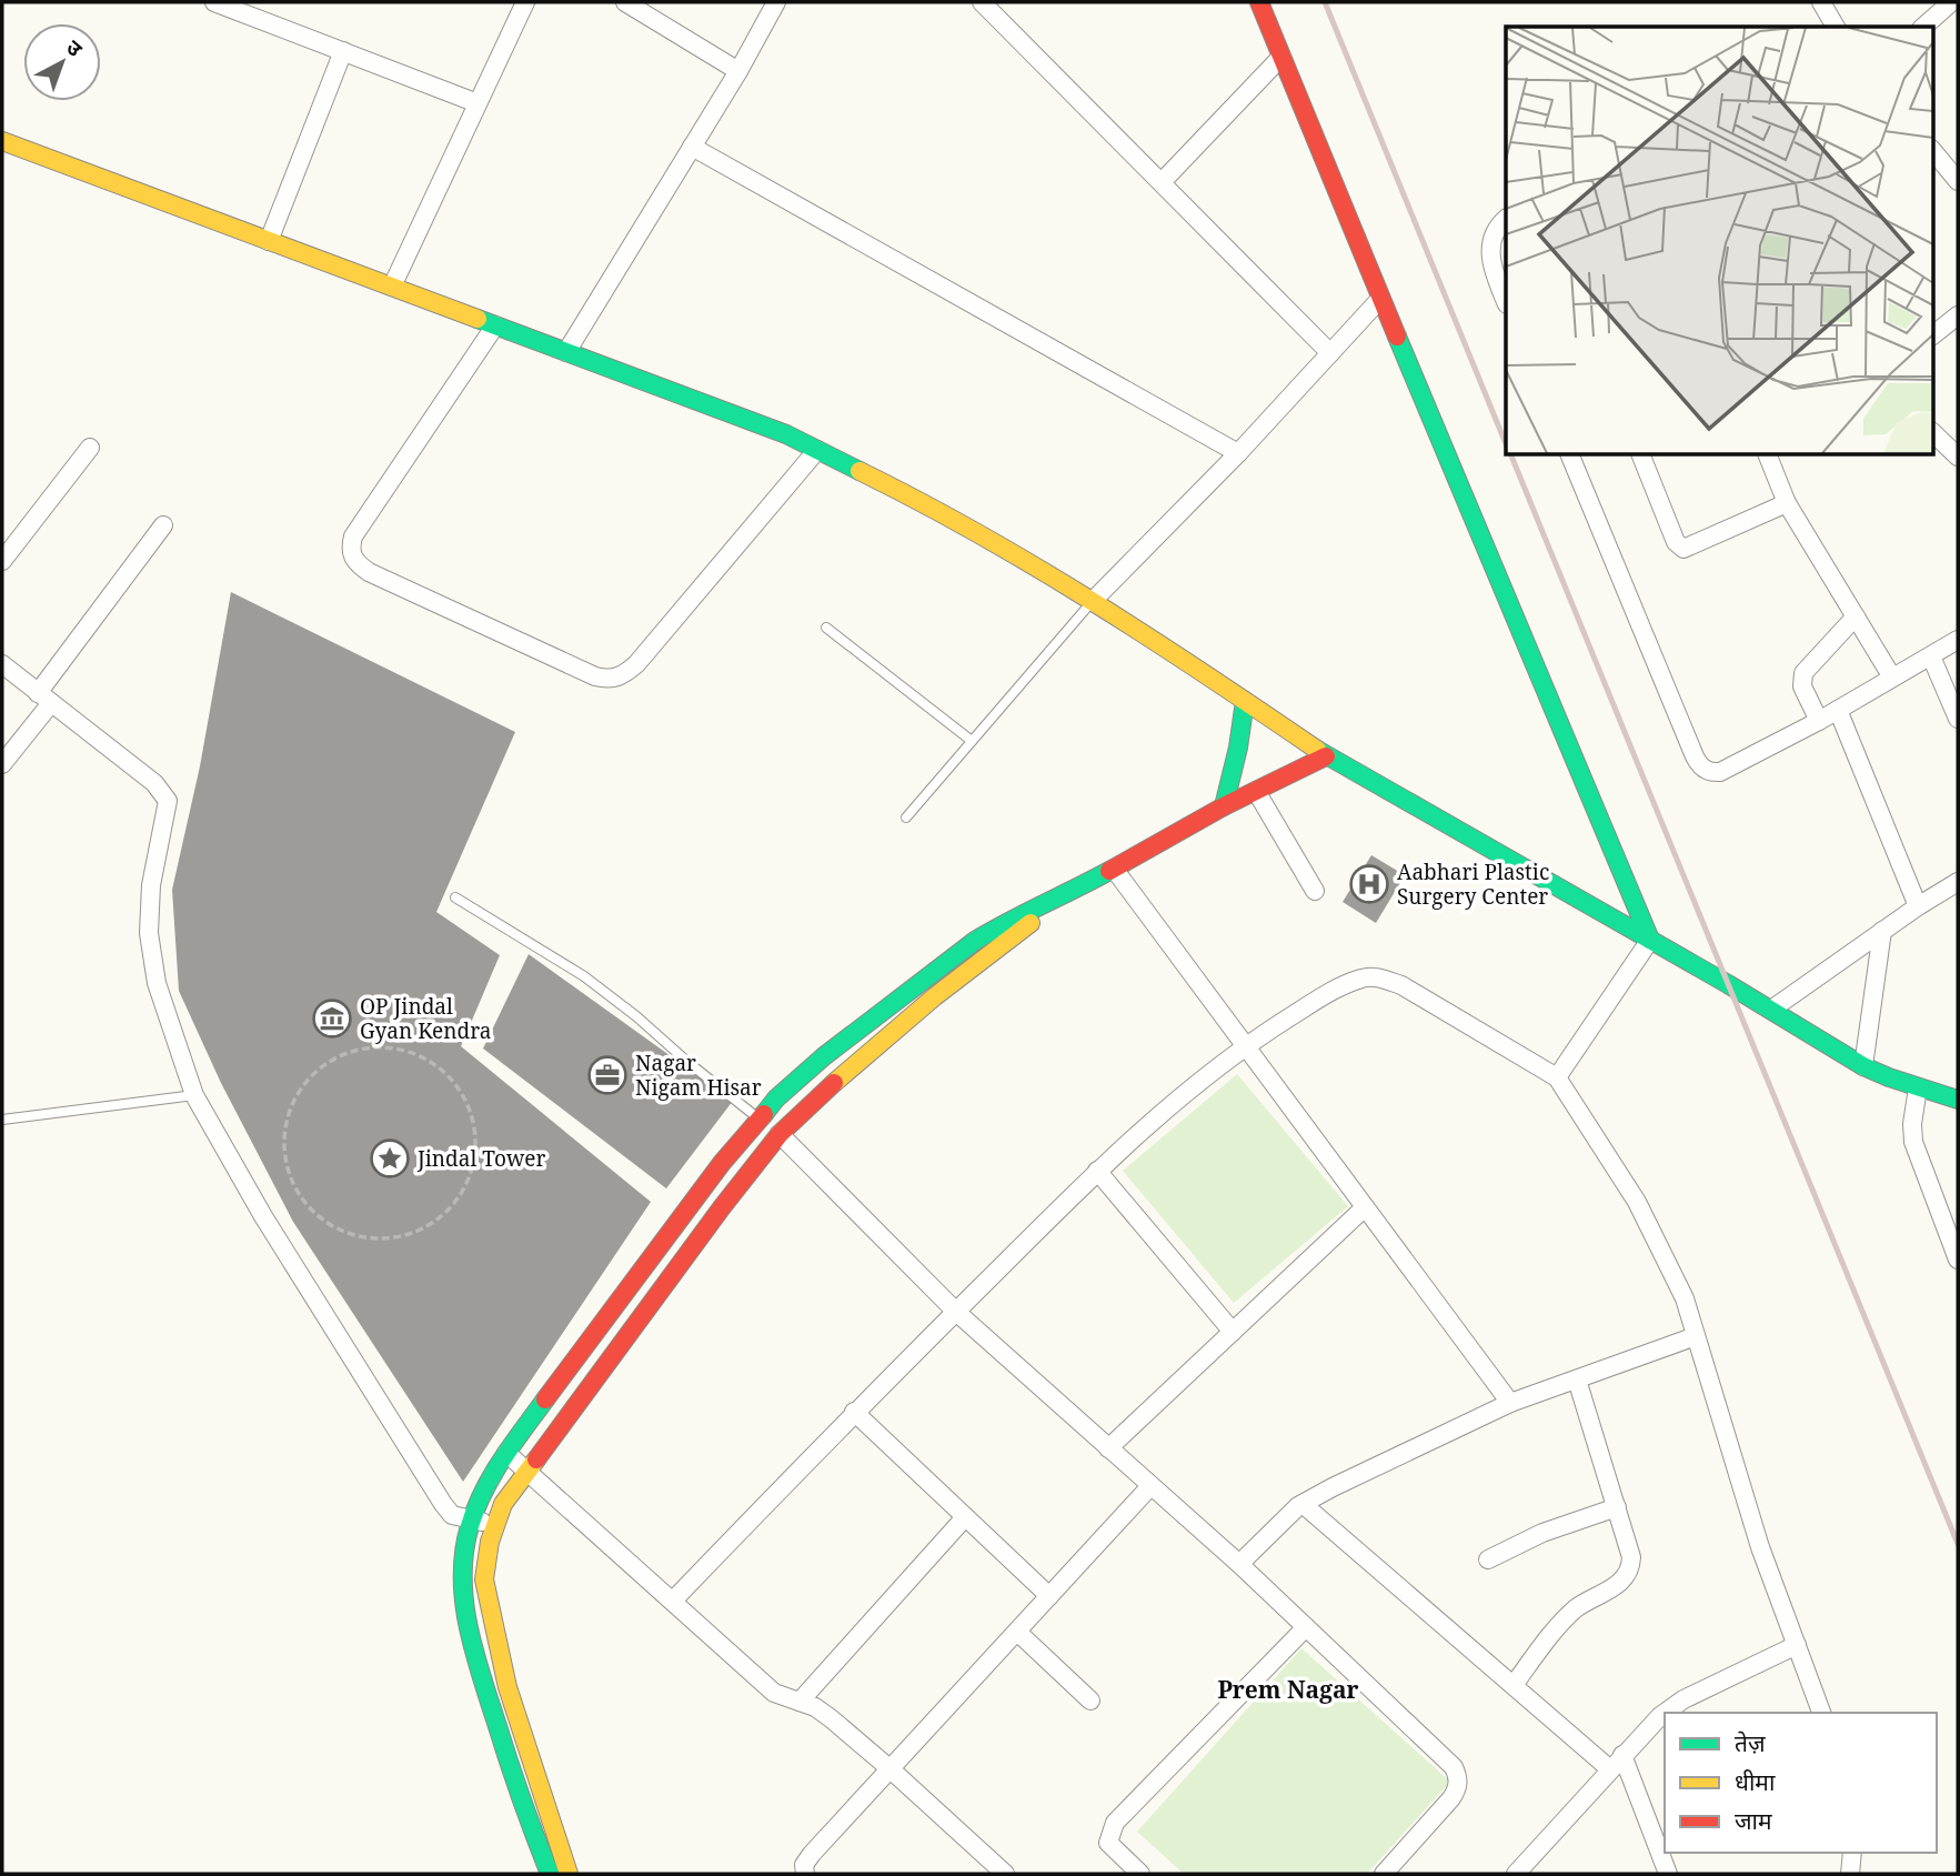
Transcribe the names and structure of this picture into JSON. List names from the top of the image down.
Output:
{
  "districts": ["Prem Nagar"],
  "places": {
    "hospital": ["Aabhari Plastic Surgery Center"],
    "museum": ["OP Jindal Gyan Kendra"],
    "office": ["Nagar Nigam Hisar"],
    "place": ["Jindal Tower"]
  },
  "legend": ["तेज़", "धीमा", "जाम"],
  "north": "top right"
}
